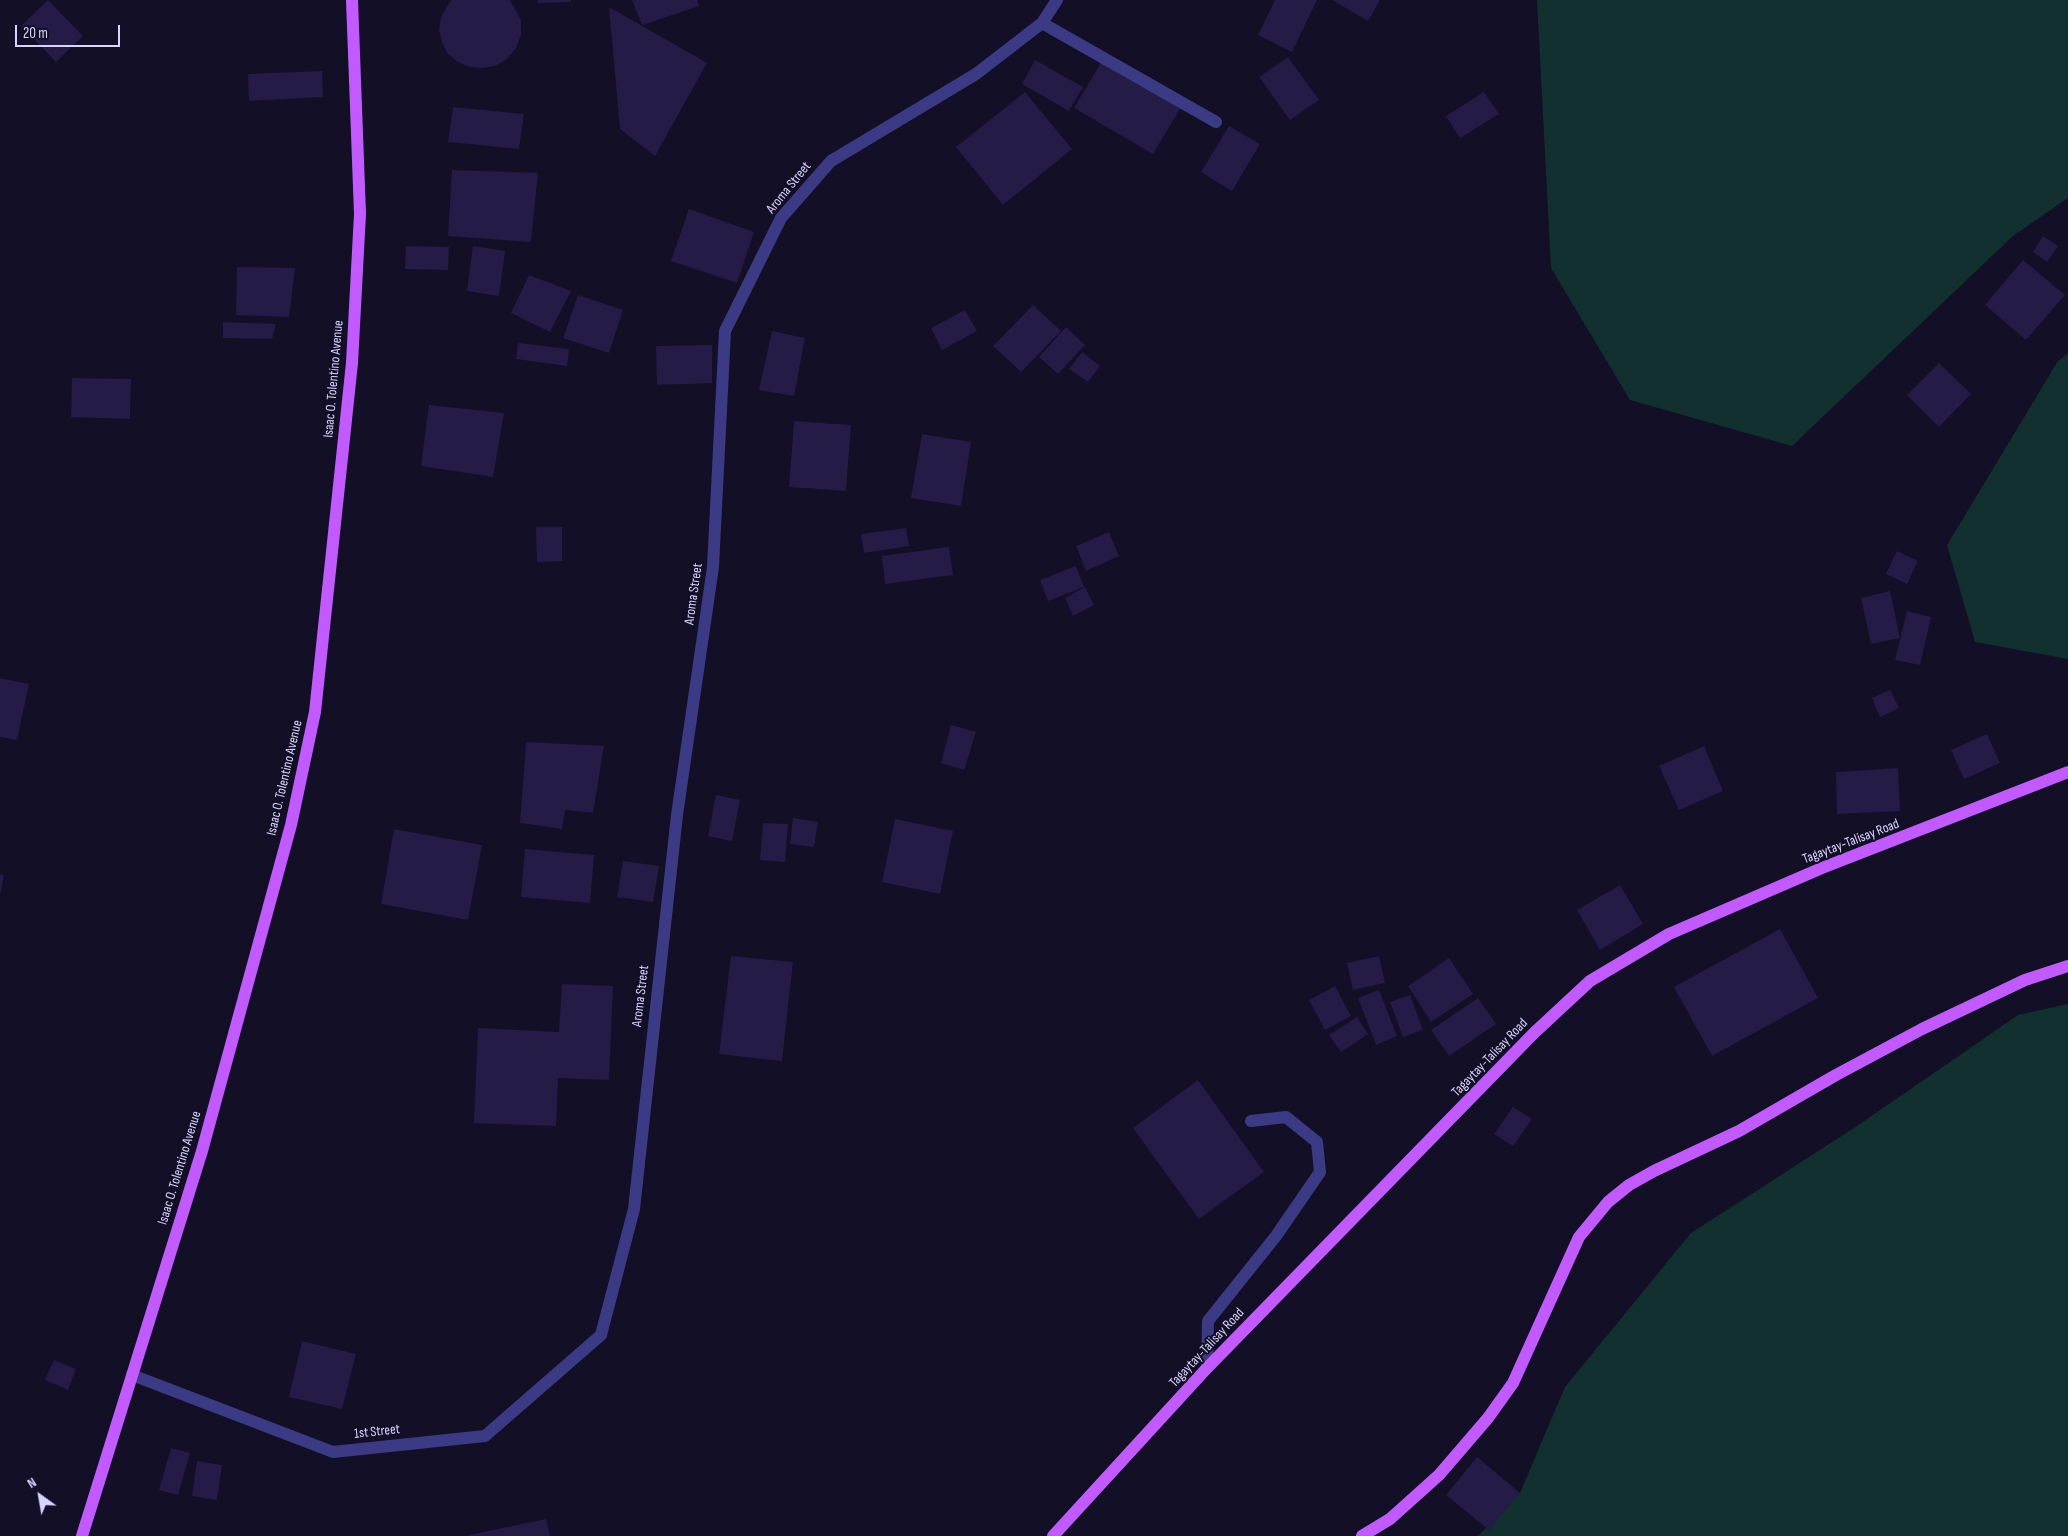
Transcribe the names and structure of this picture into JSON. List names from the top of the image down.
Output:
{
  "streets": {
    "main road": ["Isaac O. Tolentino Avenue", "Tagaytay-Talisay Road"],
    "street": ["Aroma Street", "1st Street"]
  },
  "crossings": [
    ["Aroma Street", "1st Street"],
    ["Isaac O. Tolentino Avenue", "1st Street"]
  ],
  "scale_bar": "20 m",
  "north": "top left"
}
